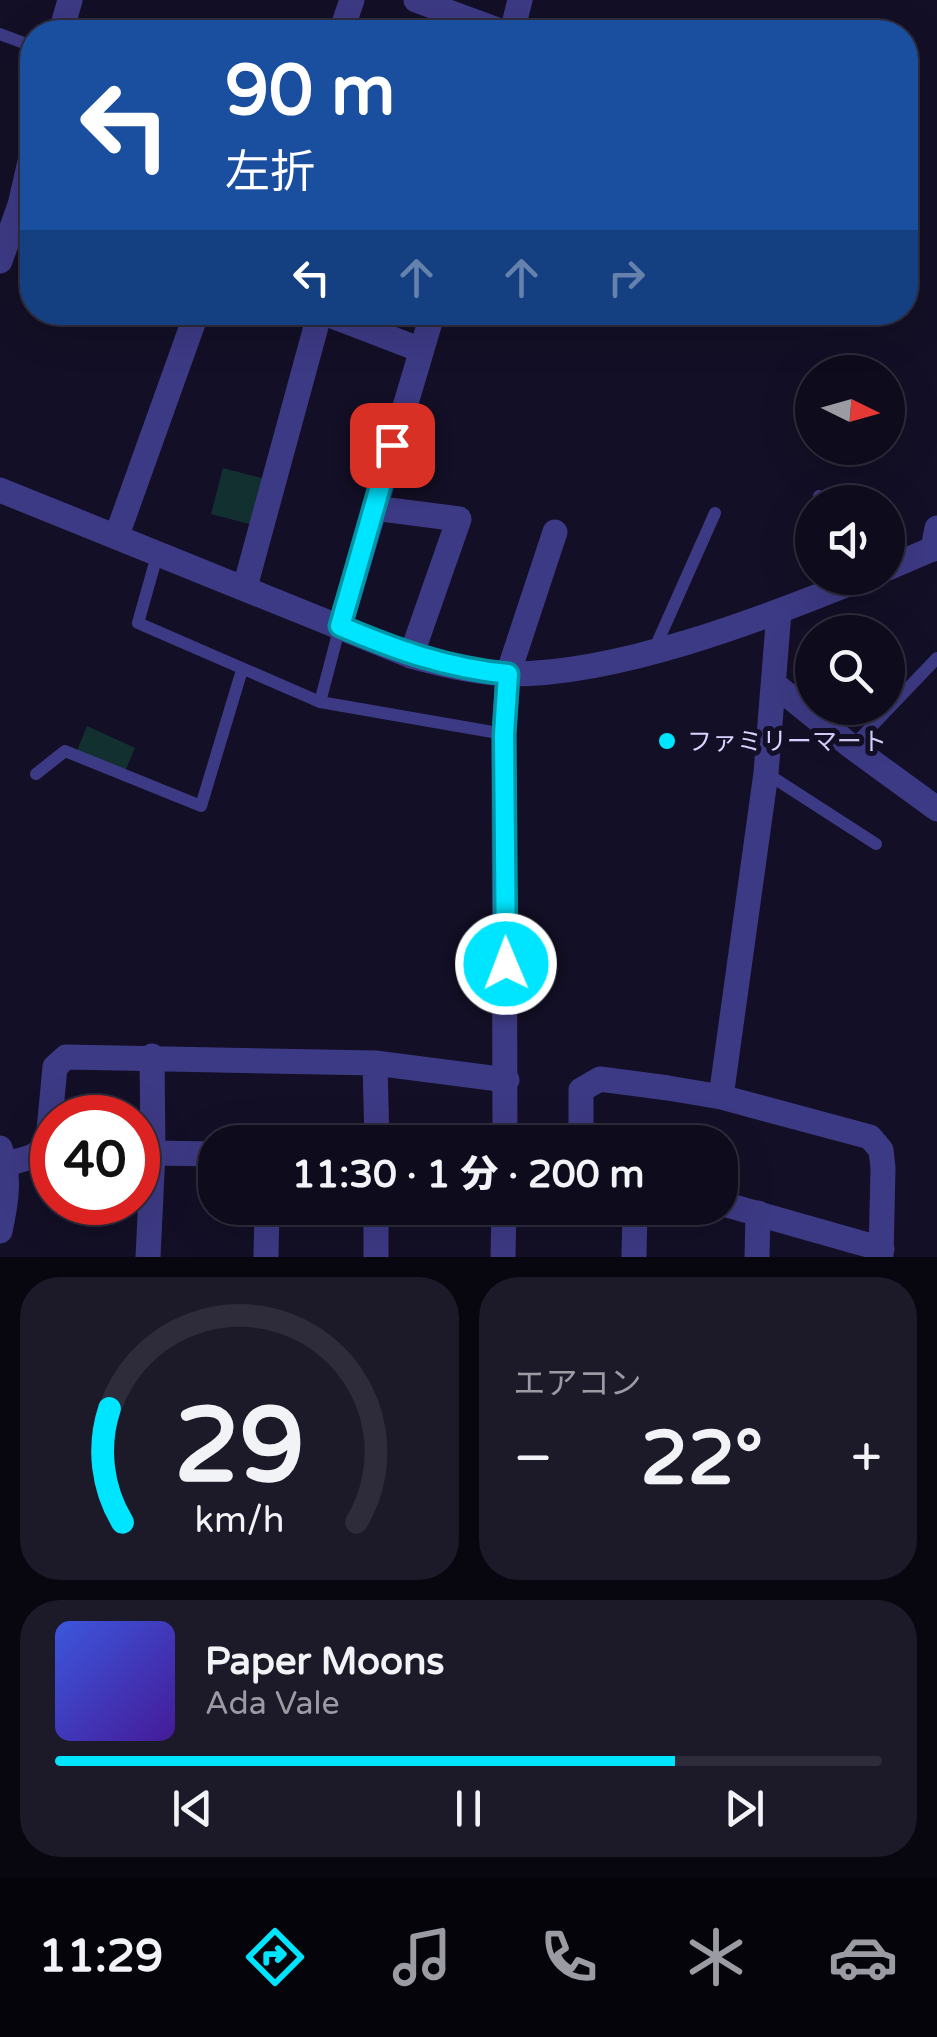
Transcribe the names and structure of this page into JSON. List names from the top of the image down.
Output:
{
  "places": ["ファミリーマート"],
  "north": "right",
  "page": {
    "turn": ["90 m", "左折"],
    "limit": "40",
    "trip": "11:30 · 1 分 · 200 m",
    "tile": "エアコン",
    "heat": ["−", "22°", "+"],
    "song": ["Paper Moons", "Ada Vale"],
    "tabs": "11:29",
    "gauge": ["29", "km/h"]
  }
}
